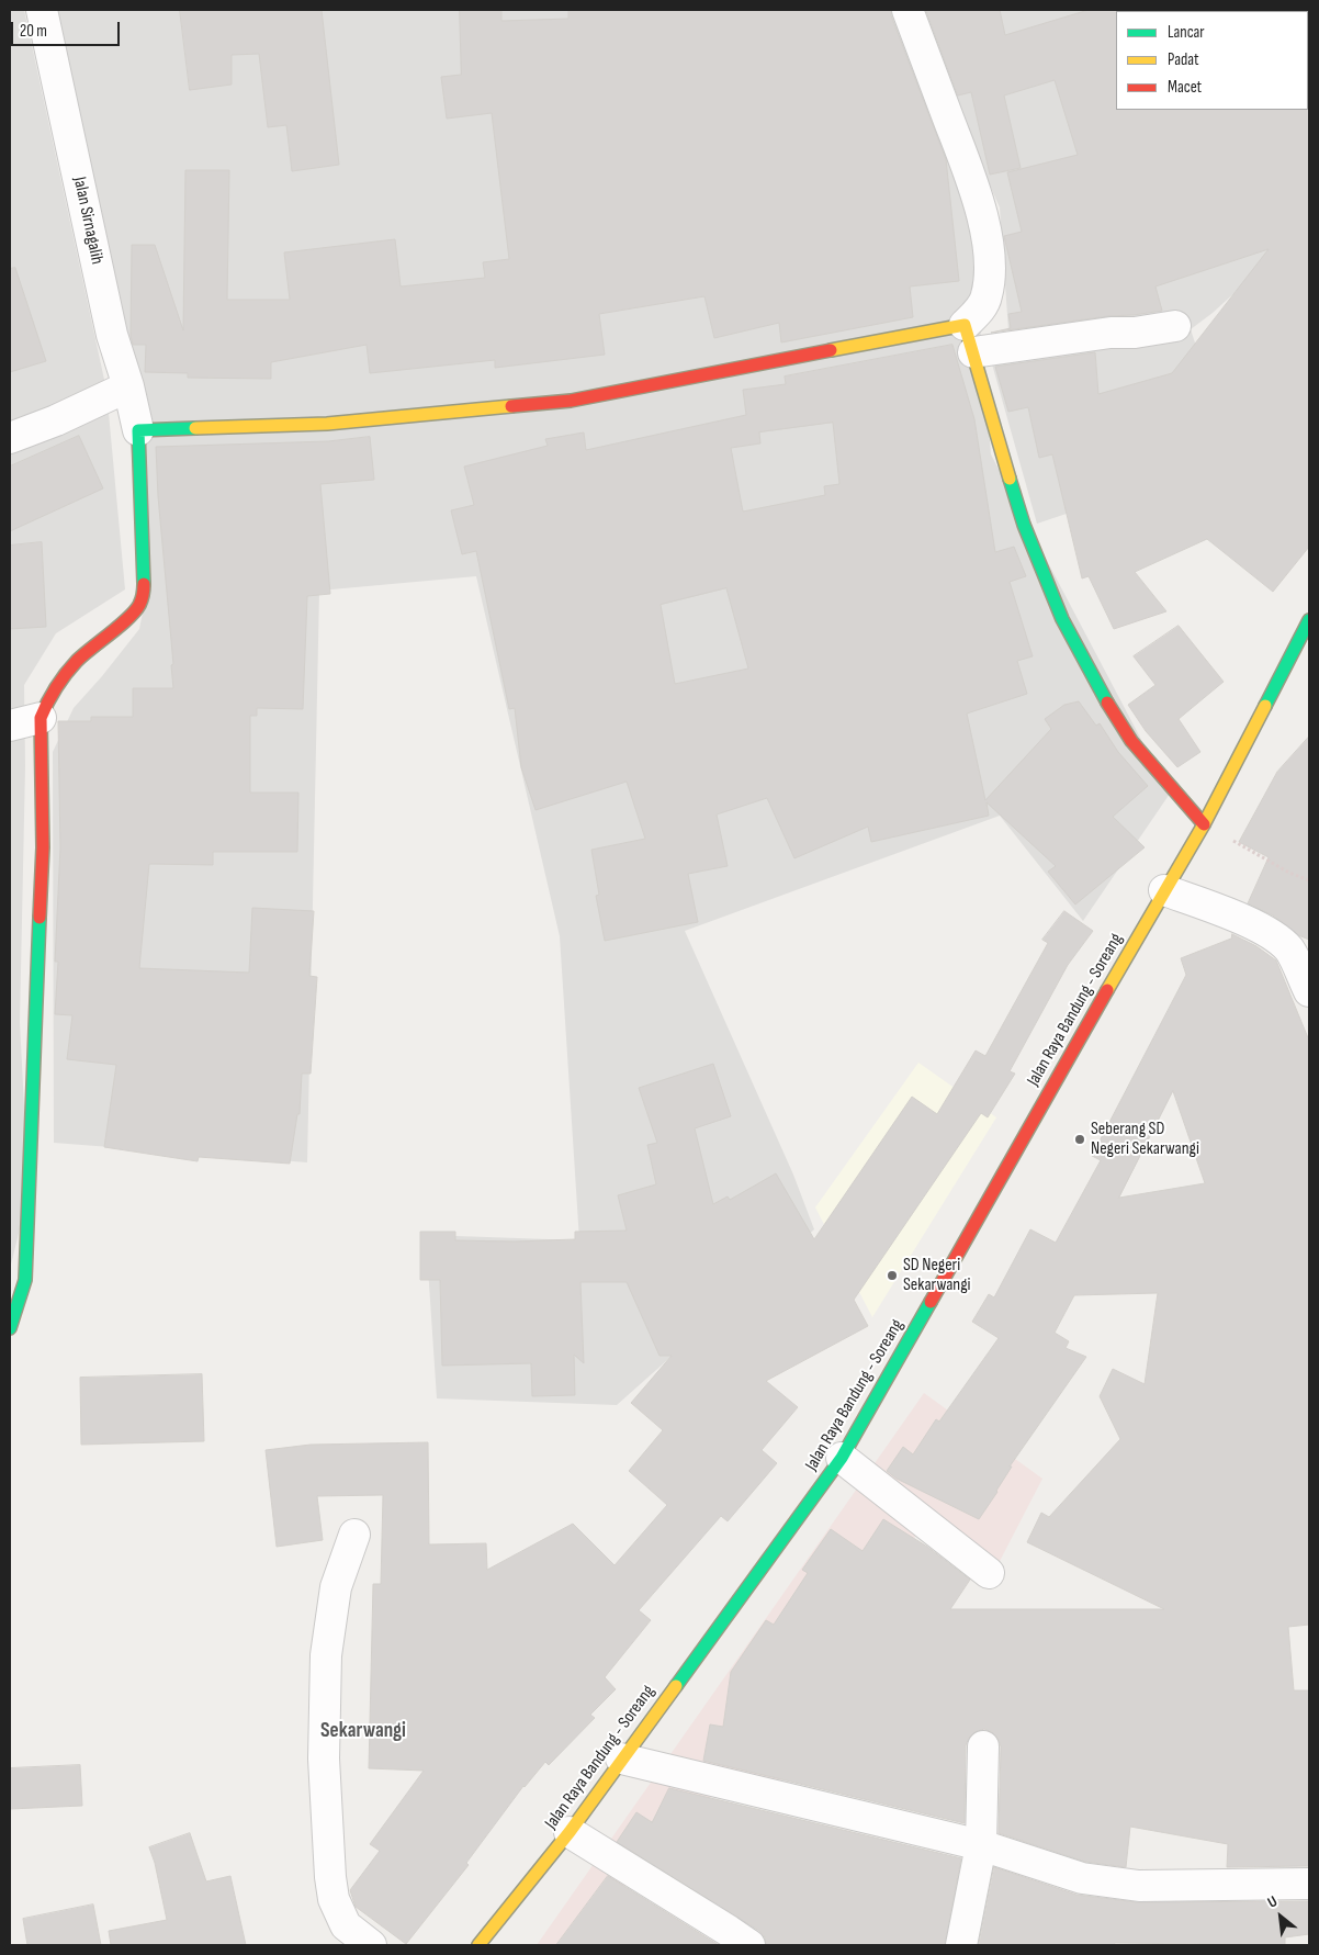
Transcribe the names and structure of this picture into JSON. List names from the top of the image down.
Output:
{
  "streets": {
    "street": ["Jalan Sirnagalih", "Jalan Raya Bandung - Soreang"]
  },
  "districts": ["Sekarwangi"],
  "places": ["Seberang SD Negeri Sekarwangi", "SD Negeri Sekarwangi"],
  "legend": ["Lancar", "Padat", "Macet"],
  "scale_bar": "20 m",
  "north": "top left"
}
